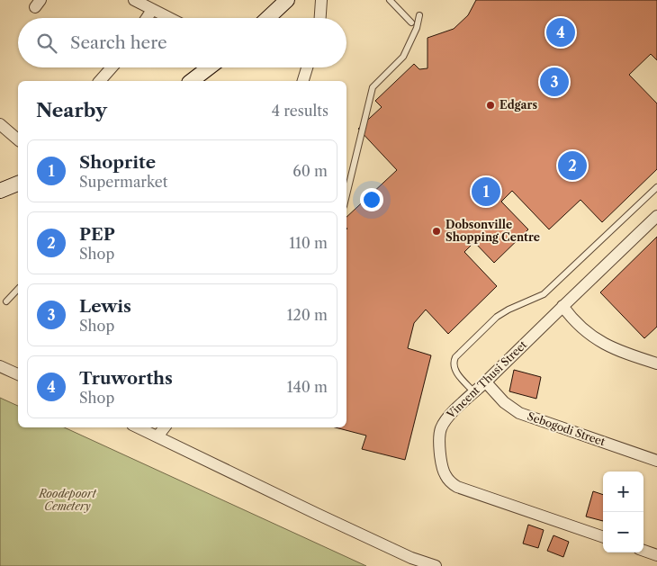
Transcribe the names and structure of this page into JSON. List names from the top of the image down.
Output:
{
  "streets": {
    "street": ["Vincent Thusi Street", "Sebogodi Street"]
  },
  "crossings": [
    ["Vincent Thusi Street", "Sebogodi Street"]
  ],
  "parks": ["Roodepoort Cemetery"],
  "places": ["Edgars", "Dobsonville Shopping Centre"],
  "page": {
    "pins": [
      "4",
      "3",
      "2",
      "1"
    ],
    "search": "Search here",
    "heading": ["Nearby", "4 results"],
    "list": [
      {
        "mark": "1",
        "name": "Shoprite",
        "note": "Supermarket",
        "value": "60 m"
      },
      {
        "mark": "2",
        "name": "PEP",
        "note": "Shop",
        "value": "110 m"
      },
      {
        "mark": "3",
        "name": "Lewis",
        "note": "Shop",
        "value": "120 m"
      },
      {
        "mark": "4",
        "name": "Truworths",
        "note": "Shop",
        "value": "140 m"
      }
    ],
    "map_buttons": ["+", "−"]
  }
}
